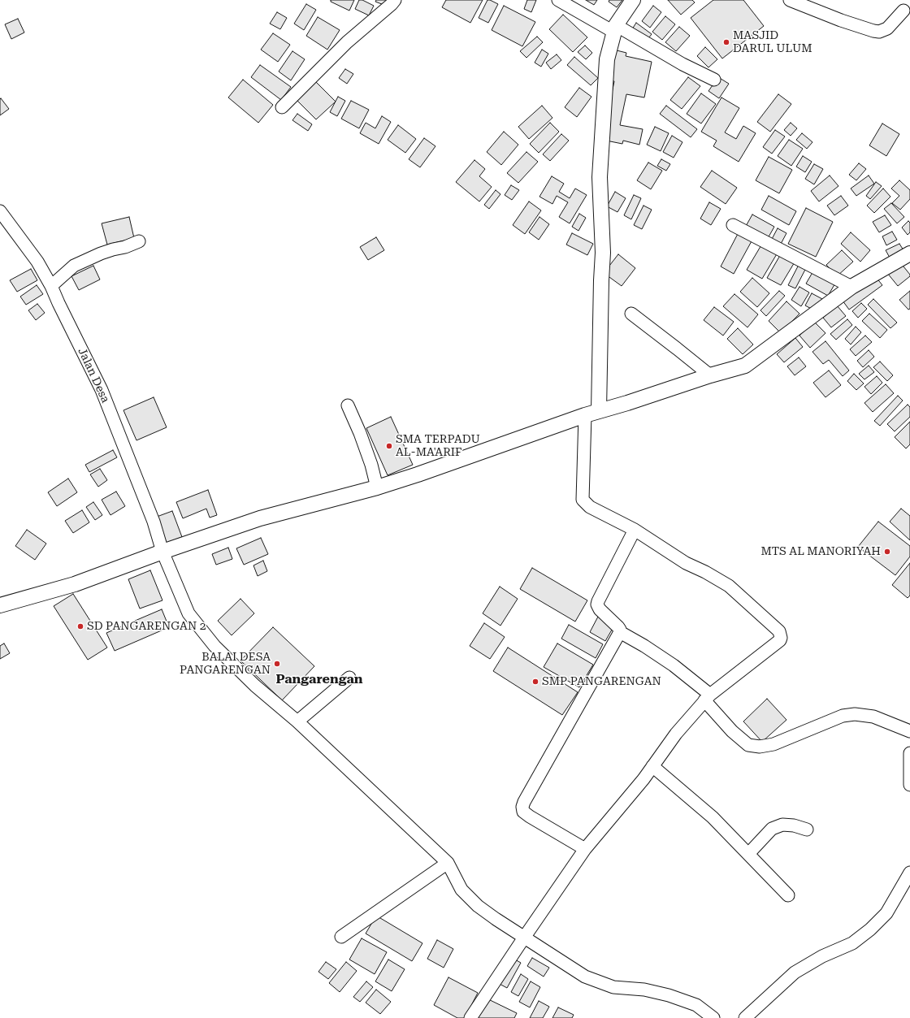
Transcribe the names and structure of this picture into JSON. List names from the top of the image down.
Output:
{
  "streets": {
    "street": ["Jalan Desa"]
  },
  "districts": ["Pangarengan"],
  "places": [
    "MASJID DARUL ULUM",
    "SMA TERPADU AL-MA'ARIF",
    "MTS AL MANORIYAH",
    "SD PANGARENGAN 2",
    "BALAI DESA PANGARENGAN",
    "SMP PANGARENGAN"
  ]
}
